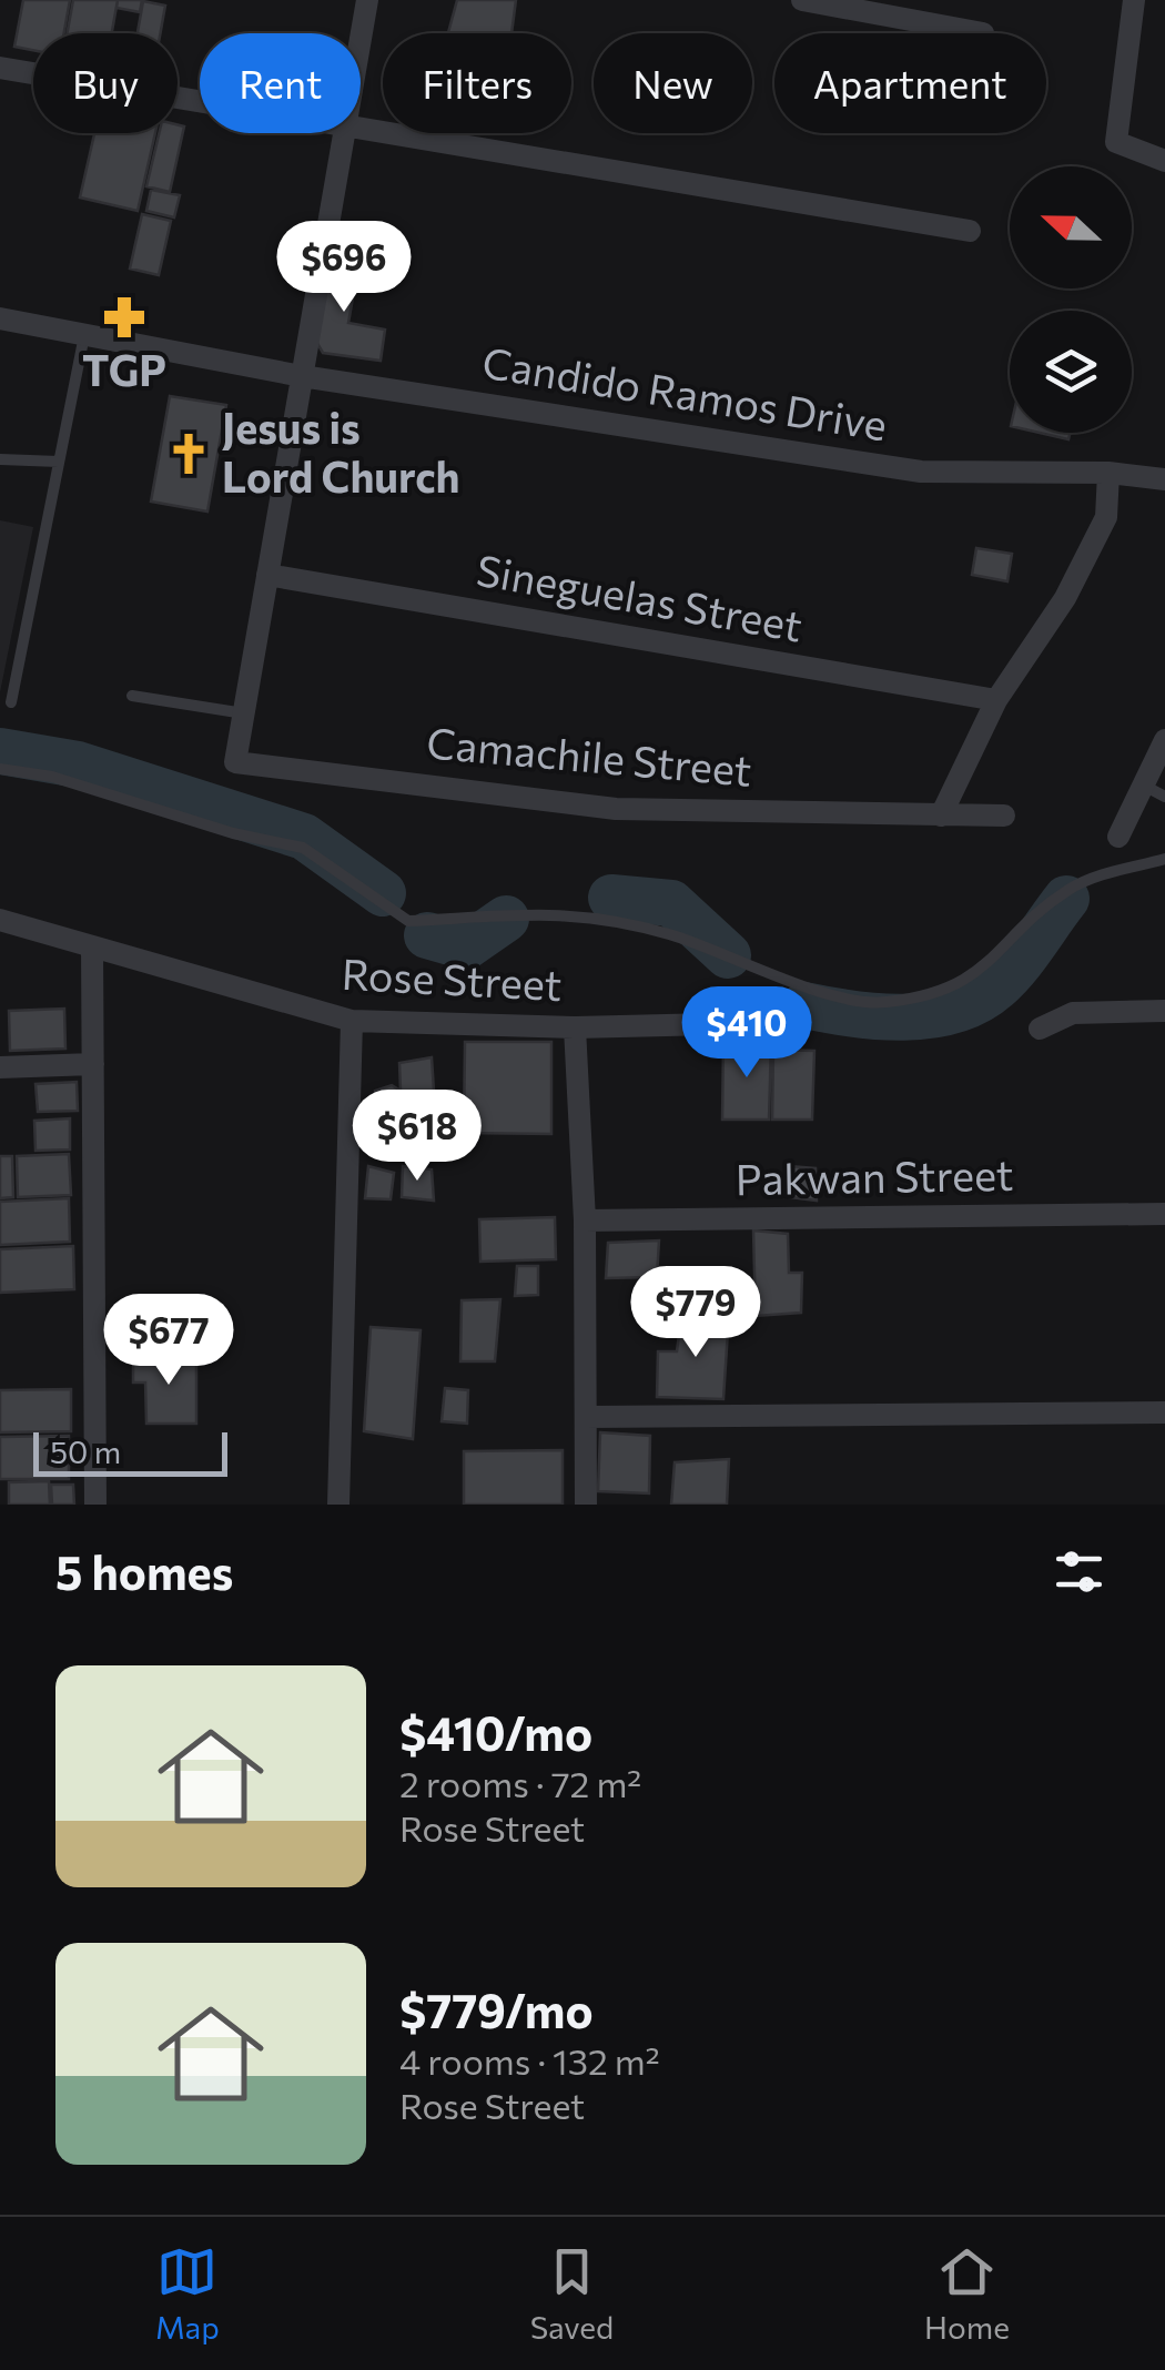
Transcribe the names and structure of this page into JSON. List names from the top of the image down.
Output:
{
  "streets": {
    "street": [
      "Candido Ramos Drive",
      "Sineguelas Street",
      "Camachile Street",
      "Rose Street",
      "Pakwan Street"
    ]
  },
  "places": {
    "pharmacy": ["TGP"],
    "church": ["Jesus is Lord Church"]
  },
  "scale_bar": "50 m",
  "north": "left",
  "page": {
    "chip": [
      "Buy",
      "Rent",
      "Filters",
      "New",
      "Apartment"
    ],
    "price": [
      "$696",
      "$410",
      "$618",
      "$779",
      "$677"
    ],
    "scale": "50 m",
    "heading": "5 homes",
    "list": [
      {
        "name": "$410/mo",
        "note": "2 rooms · 72 m² · Rose Street"
      },
      {
        "name": "$779/mo",
        "note": "4 rooms · 132 m² · Rose Street"
      }
    ],
    "tabs": ["Map", "Saved", "Home"]
  }
}
